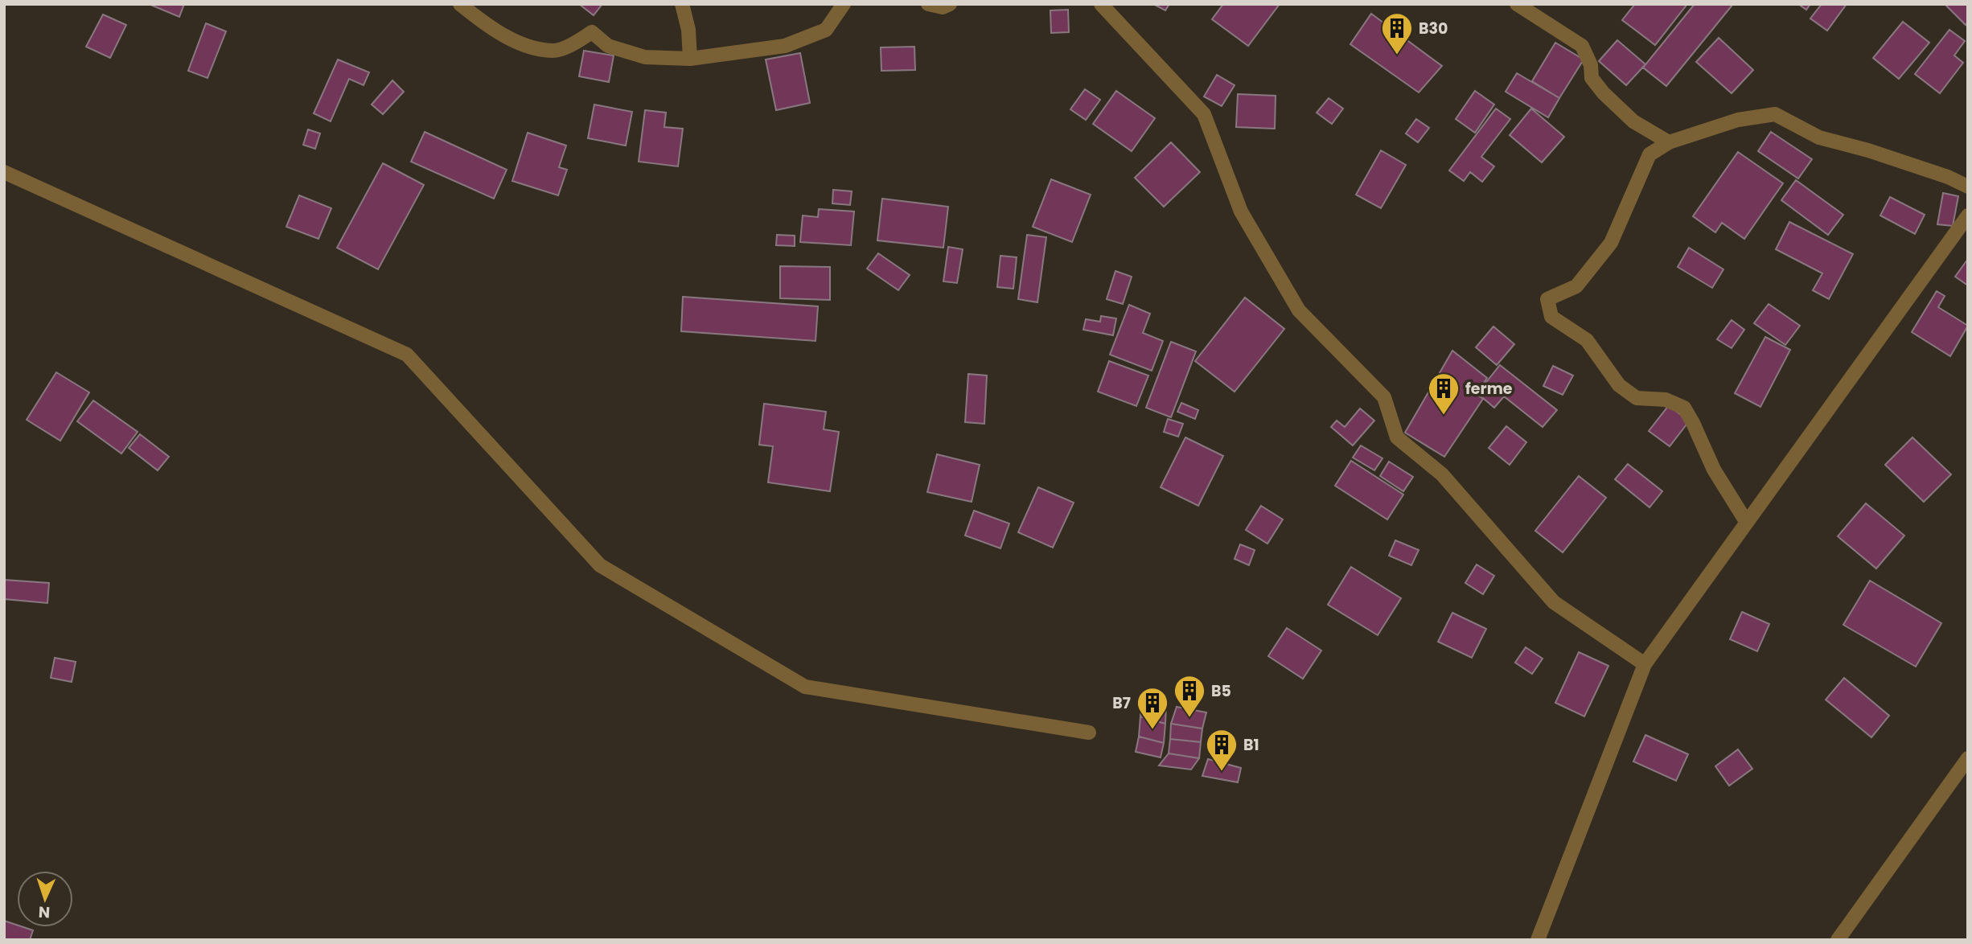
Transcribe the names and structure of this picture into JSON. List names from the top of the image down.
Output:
{
  "places": {
    "building": [
      "B30",
      "ferme",
      "B5",
      "B7",
      "B1"
    ]
  },
  "north": "bottom"
}
